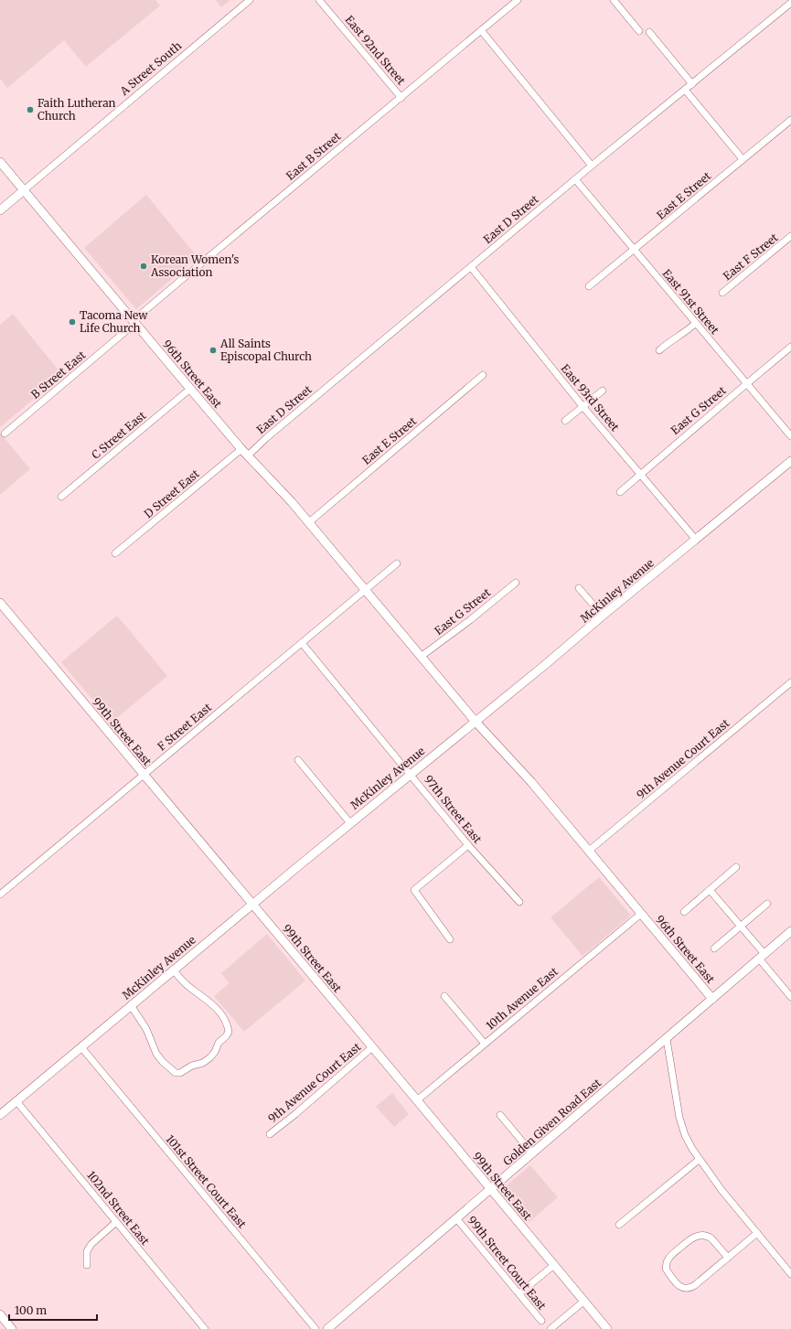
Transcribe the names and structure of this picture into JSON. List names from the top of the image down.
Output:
{
  "streets": {
    "street": [
      "East 92nd Street",
      "A Street South",
      "East B Street",
      "East E Street",
      "East D Street",
      "East F Street",
      "East 91st Street",
      "96th Street East",
      "B Street East",
      "East 93rd Street",
      "East G Street",
      "C Street East",
      "D Street East",
      "McKinley Avenue",
      "F Street East",
      "99th Street East",
      "9th Avenue Court East",
      "97th Street East",
      "10th Avenue East",
      "Golden Given Road East",
      "101st Street Court East",
      "102nd Street East",
      "99th Street Court East"
    ]
  },
  "crossings": [
    ["East 92nd Street", "East B Street"],
    ["A Street South", "96th Street East"],
    ["East B Street", "96th Street East"],
    ["East B Street", "B Street East"],
    ["East E Street", "East 91st Street"],
    ["East E Street", "96th Street East"],
    ["East D Street", "East 91st Street"],
    ["East D Street", "96th Street East"],
    ["East D Street", "East 93rd Street"],
    ["East D Street", "D Street East"],
    ["East 91st Street", "East G Street"],
    ["96th Street East", "East G Street"],
    ["96th Street East", "C Street East"],
    ["96th Street East", "D Street East"],
    ["96th Street East", "McKinley Avenue"],
    ["96th Street East", "F Street East"],
    ["96th Street East", "9th Avenue Court East"],
    ["96th Street East", "10th Avenue East"],
    ["96th Street East", "Golden Given Road East"],
    ["East 93rd Street", "East G Street"],
    ["East 93rd Street", "McKinley Avenue"],
    ["McKinley Avenue", "99th Street East"],
    ["McKinley Avenue", "97th Street East"],
    ["McKinley Avenue", "101st Street Court East"],
    ["McKinley Avenue", "102nd Street East"],
    ["F Street East", "99th Street East"],
    ["F Street East", "97th Street East"],
    ["99th Street East", "9th Avenue Court East"],
    ["99th Street East", "10th Avenue East"],
    ["99th Street East", "Golden Given Road East"],
    ["Golden Given Road East", "99th Street Court East"]
  ],
  "places": [
    "Faith Lutheran Church",
    "Korean Women's Association",
    "Tacoma New Life Church",
    "All Saints Episcopal Church"
  ],
  "scale_bar": "100 m"
}
